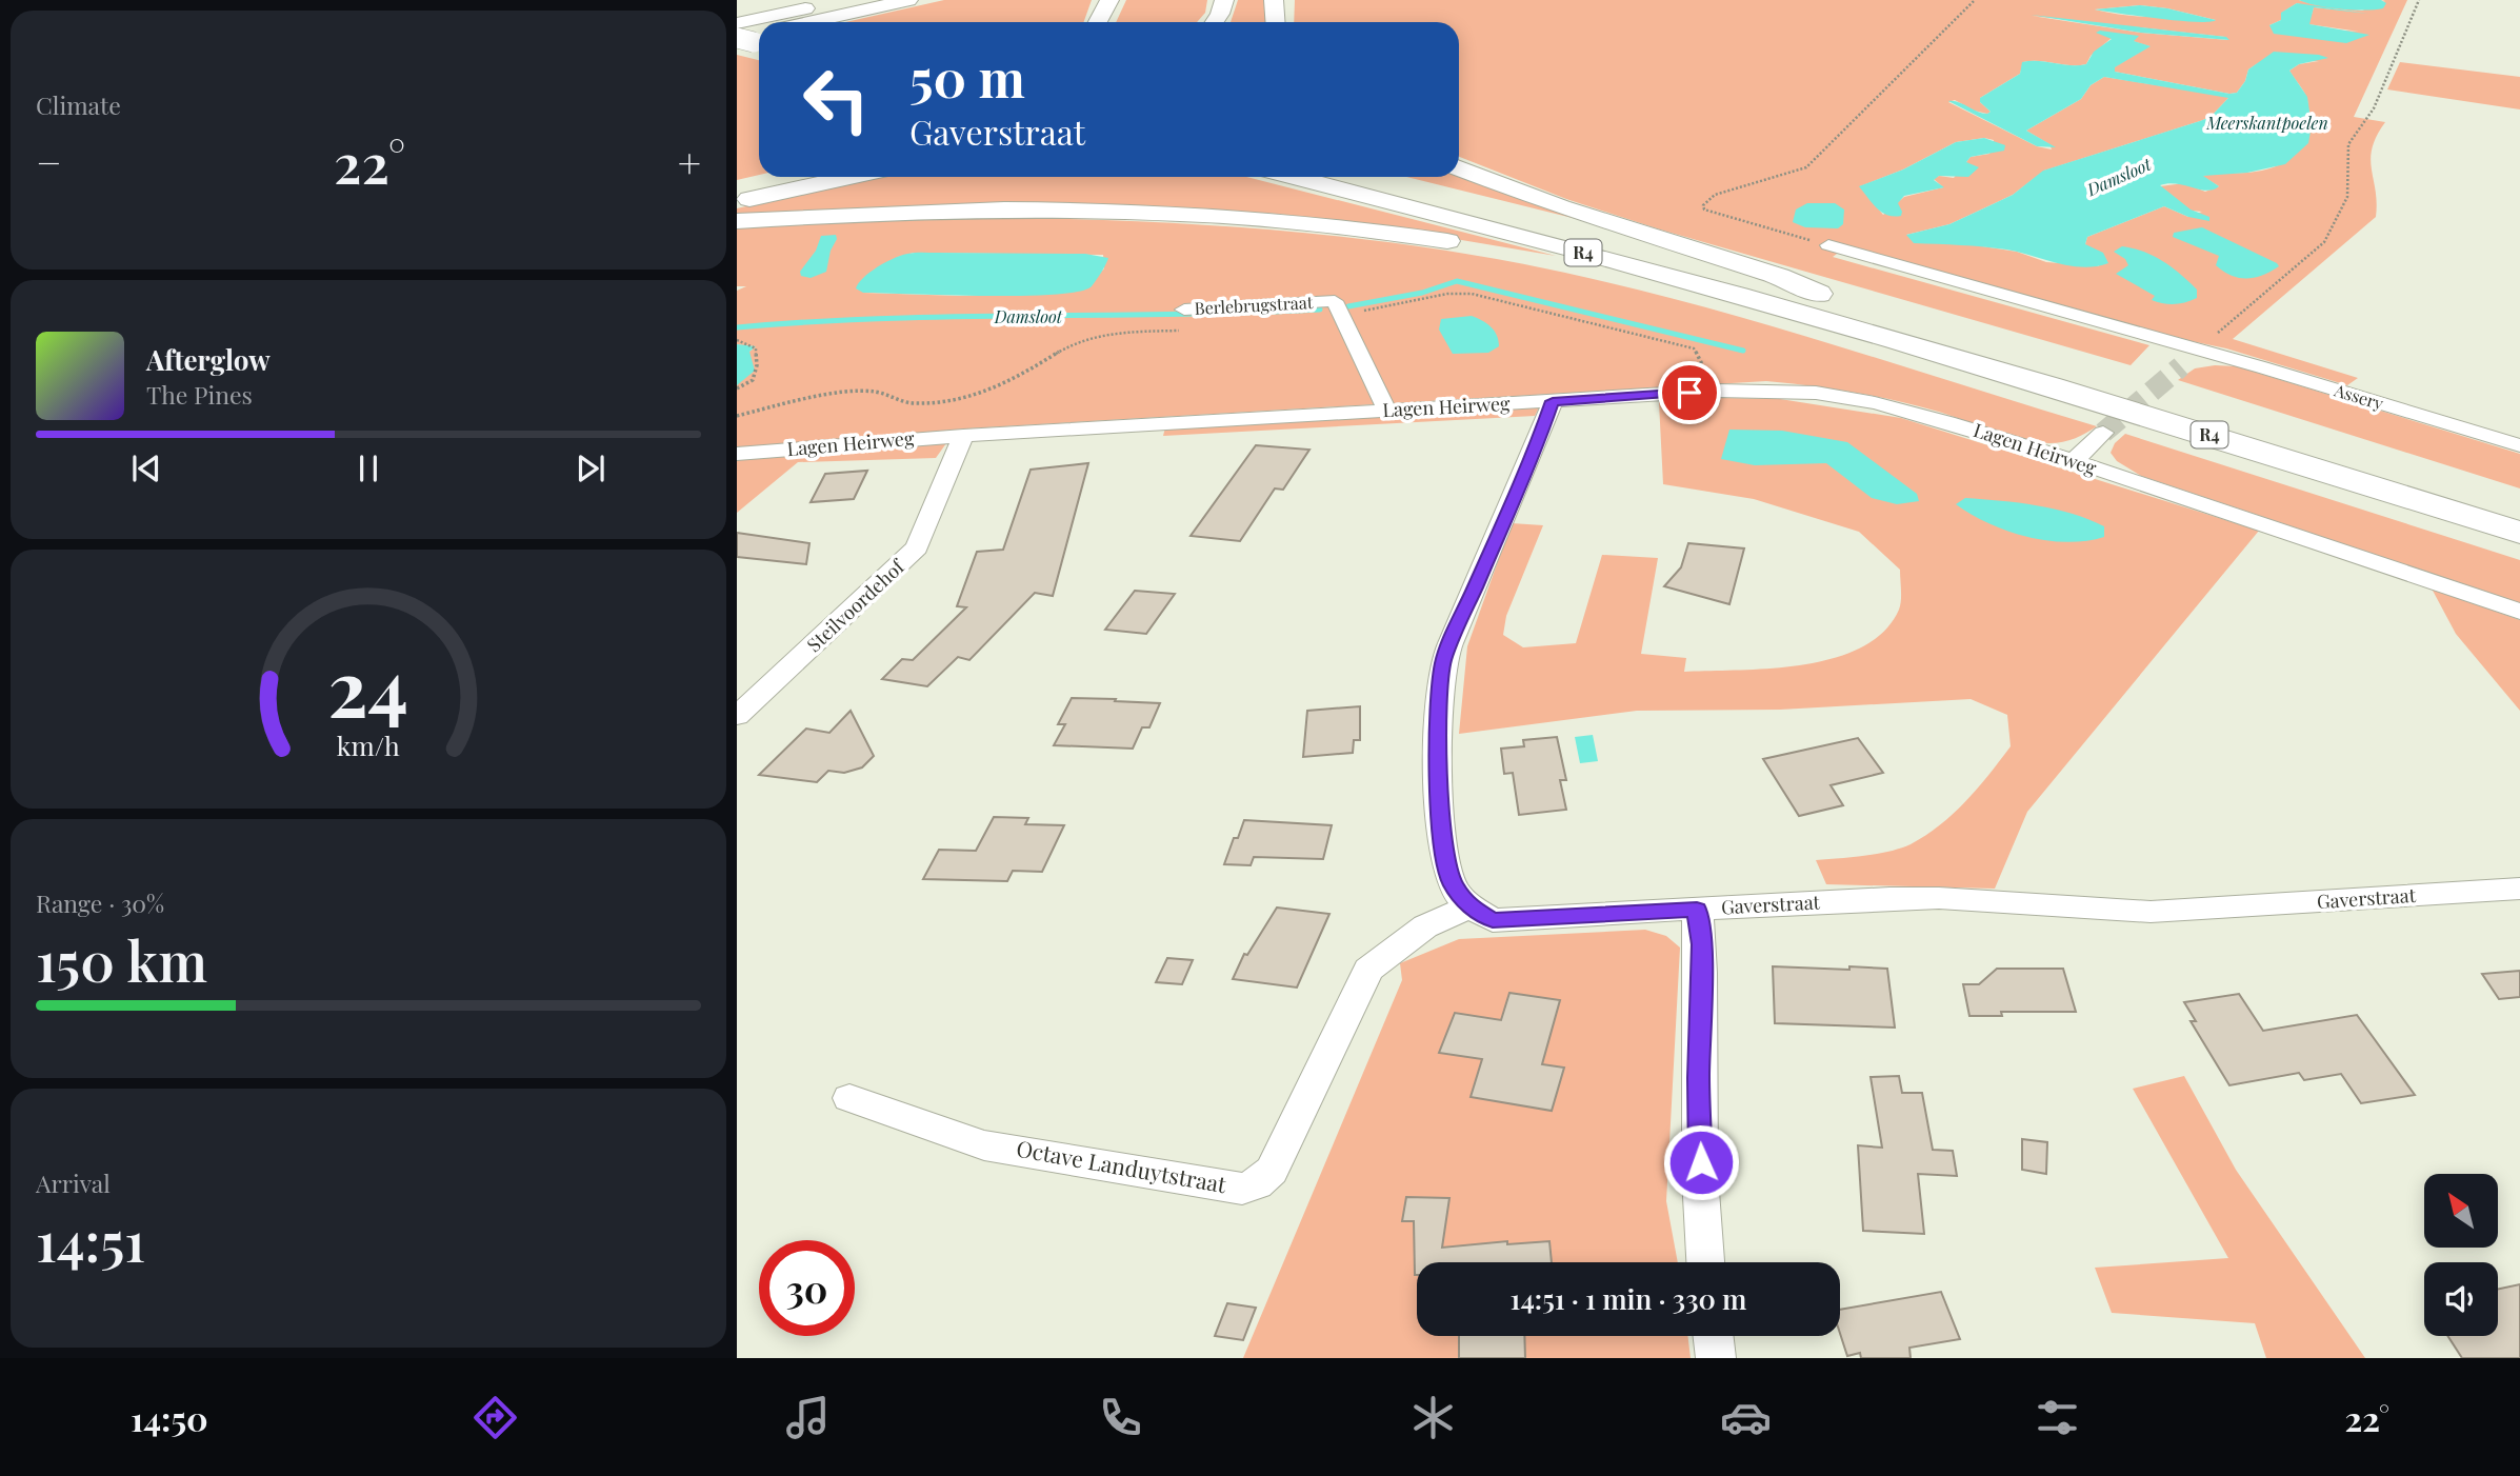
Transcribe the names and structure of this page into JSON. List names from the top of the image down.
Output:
{
  "streets": {
    "highway": ["R4"],
    "street": [
      "Berlebrugstraat",
      "Assery",
      "Lagen Heirweg",
      "Steilvoordehof",
      "Gaverstraat",
      "Octave Landuytstraat"
    ]
  },
  "crossings": [
    ["Lagen Heirweg", "Steilvoordehof"],
    ["Gaverstraat", "Octave Landuytstraat"]
  ],
  "water": ["Meerskantpoelen", "Damsloot"],
  "north": "top left",
  "page": {
    "tile": [
      "Climate",
      ["Range · 30%", "150 km"],
      ["Arrival", "14:51"]
    ],
    "turn": ["50 m", "Gaverstraat"],
    "heat": ["−", "22°", "+"],
    "song": ["Afterglow", "The Pines"],
    "limit": "30",
    "trip": "14:51 · 1 min · 330 m",
    "tabs": ["14:50", "22°"],
    "gauge": ["24", "km/h"]
  }
}
